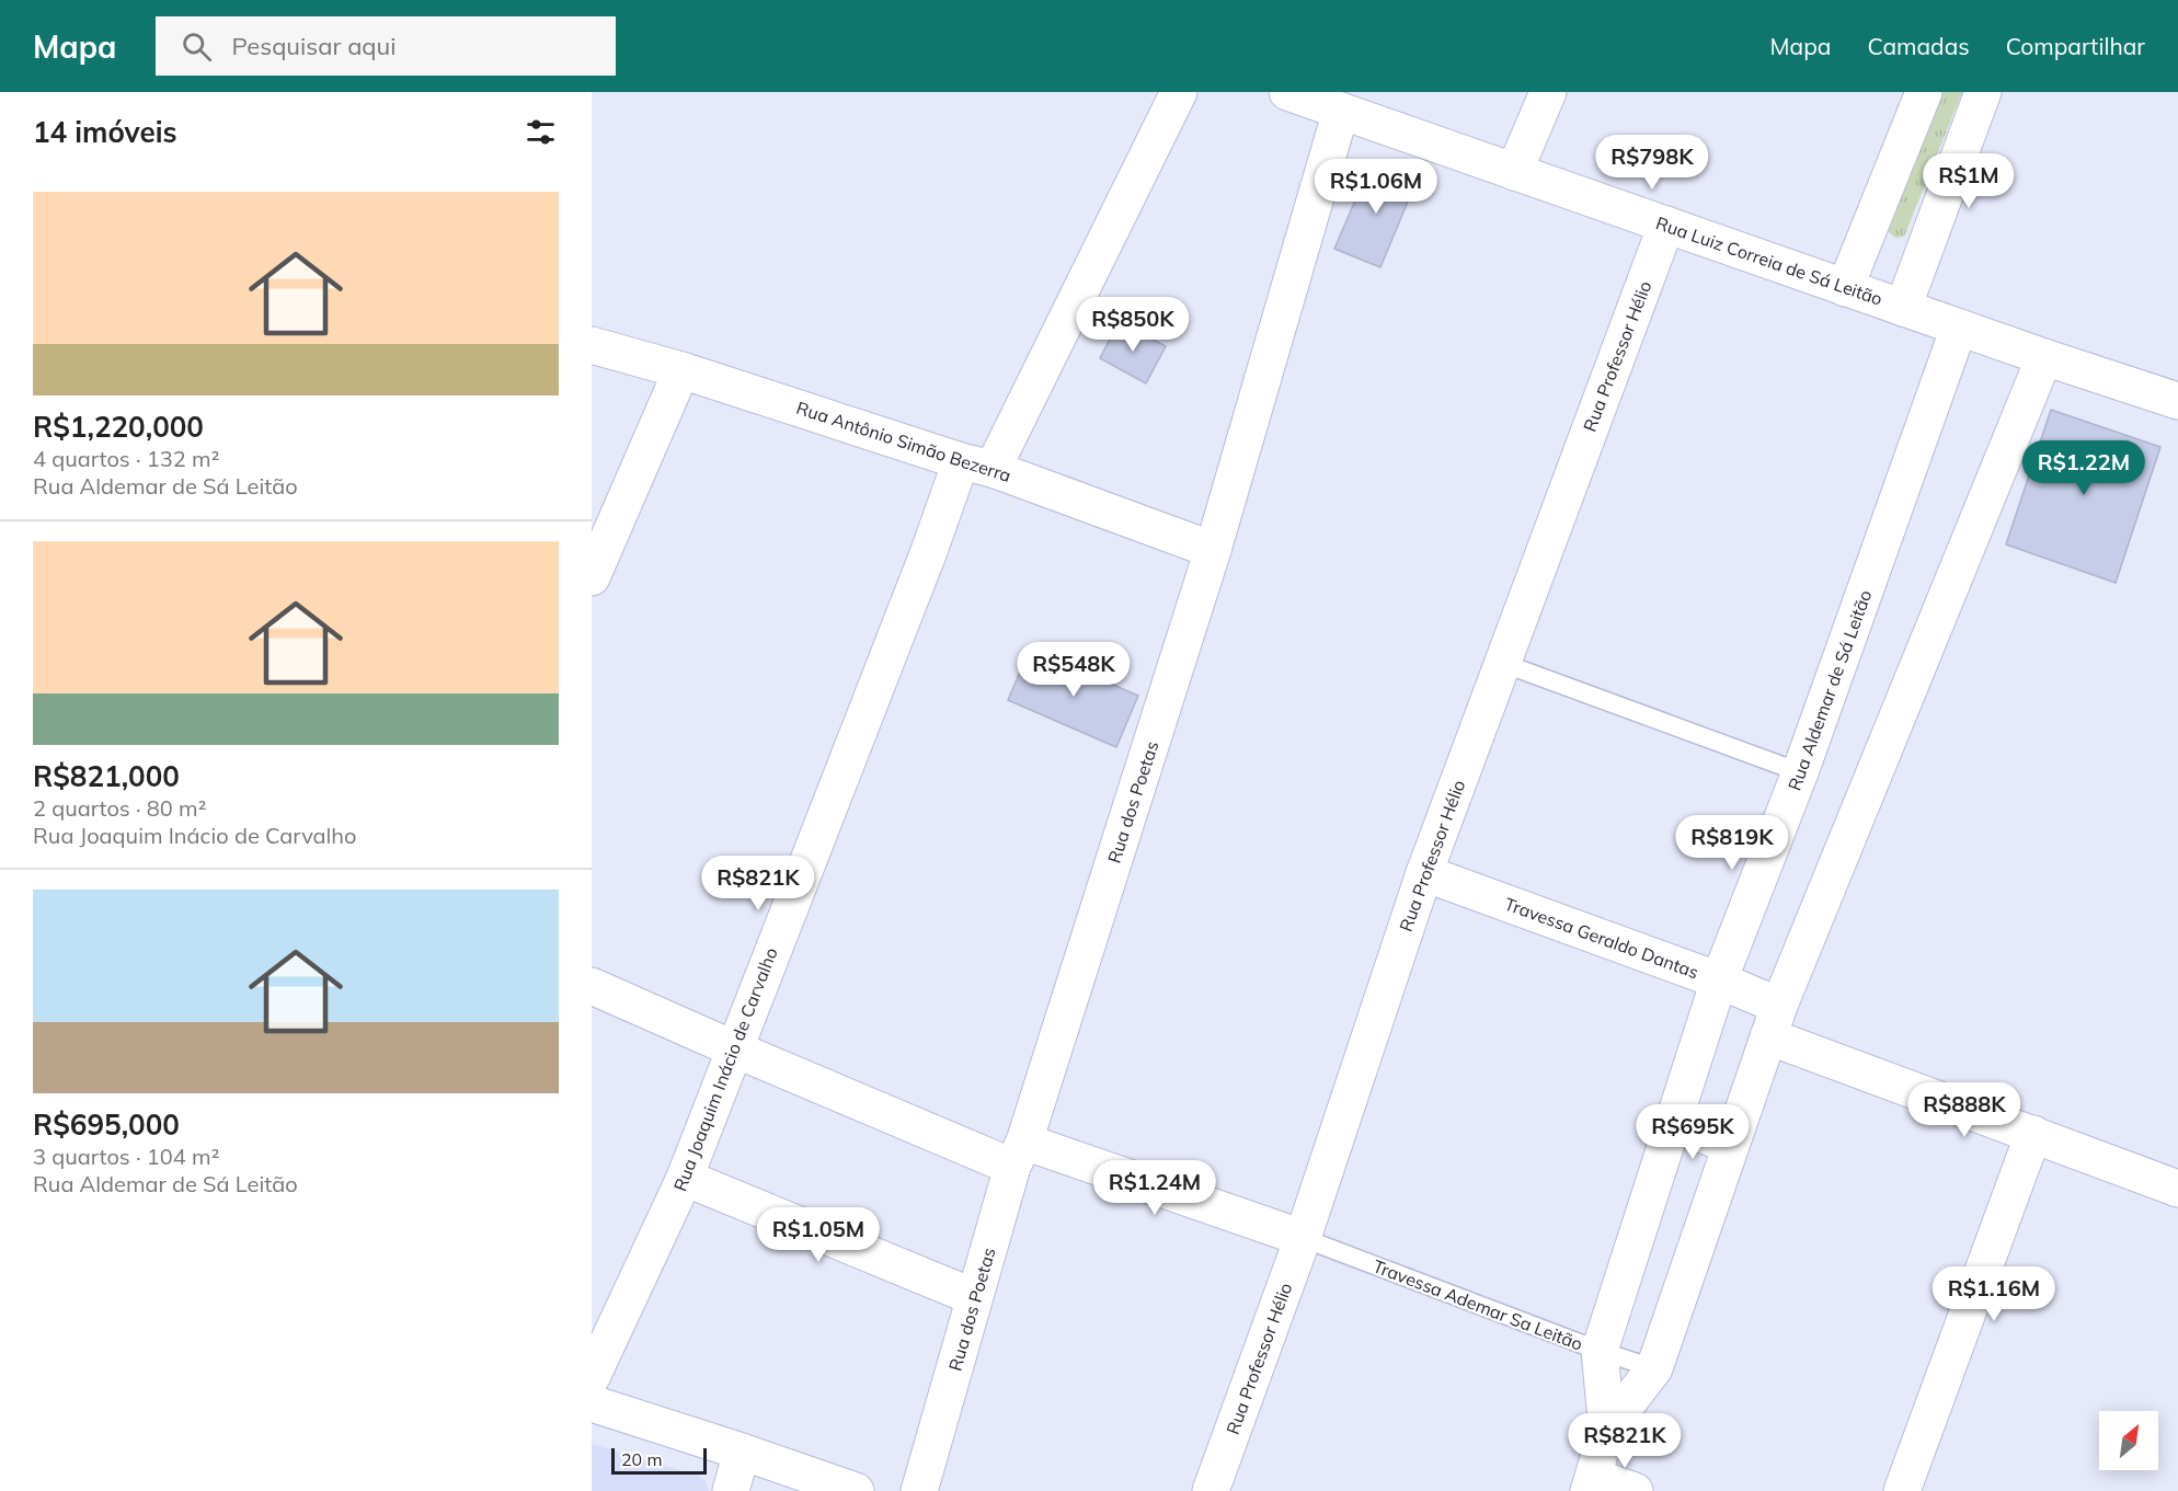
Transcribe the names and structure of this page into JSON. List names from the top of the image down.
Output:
{
  "streets": {
    "street": [
      "Rua Luiz Correia de Sá Leitão",
      "Rua Professor Hélio",
      "Rua Antônio Simão Bezerra",
      "Rua Aldemar de Sá Leitão",
      "Rua dos Poetas",
      "Travessa Geraldo Dantas",
      "Rua Joaquim Inácio de Carvalho"
    ],
    "lane": ["Travessa Ademar Sa Leitão"]
  },
  "crossings": [
    ["Rua Luiz Correia de Sá Leitão", "Rua Professor Hélio"],
    ["Rua Luiz Correia de Sá Leitão", "Rua Aldemar de Sá Leitão"],
    ["Rua Luiz Correia de Sá Leitão", "Rua dos Poetas"],
    ["Rua Professor Hélio", "Travessa Geraldo Dantas"],
    ["Rua Professor Hélio", "Travessa Ademar Sa Leitão"],
    ["Rua Antônio Simão Bezerra", "Rua dos Poetas"],
    ["Rua Antônio Simão Bezerra", "Rua Joaquim Inácio de Carvalho"],
    ["Rua Aldemar de Sá Leitão", "Travessa Geraldo Dantas"],
    ["Rua Aldemar de Sá Leitão", "Travessa Ademar Sa Leitão"]
  ],
  "scale_bar": "20 m",
  "north": "top right",
  "page": {
    "header": "Mapa",
    "search": "Pesquisar aqui",
    "nav": ["Mapa", "Camadas", "Compartilhar"],
    "heading": "14 imóveis",
    "price": [
      "R$798K",
      "R$1M",
      "R$1.06M",
      "R$850K",
      "R$1.22M",
      "R$548K",
      "R$819K",
      "R$821K",
      "R$888K",
      "R$695K",
      "R$1.24M",
      "R$1.05M",
      "R$1.16M",
      "R$821K"
    ],
    "list": [
      {
        "name": "R$1,220,000",
        "note": "4 quartos · 132 m² · Rua Aldemar de Sá Leitão"
      },
      {
        "name": "R$821,000",
        "note": "2 quartos · 80 m² · Rua Joaquim Inácio de Carvalho"
      },
      {
        "name": "R$695,000",
        "note": "3 quartos · 104 m² · Rua Aldemar de Sá Leitão"
      }
    ],
    "scale": "20 m"
  }
}
